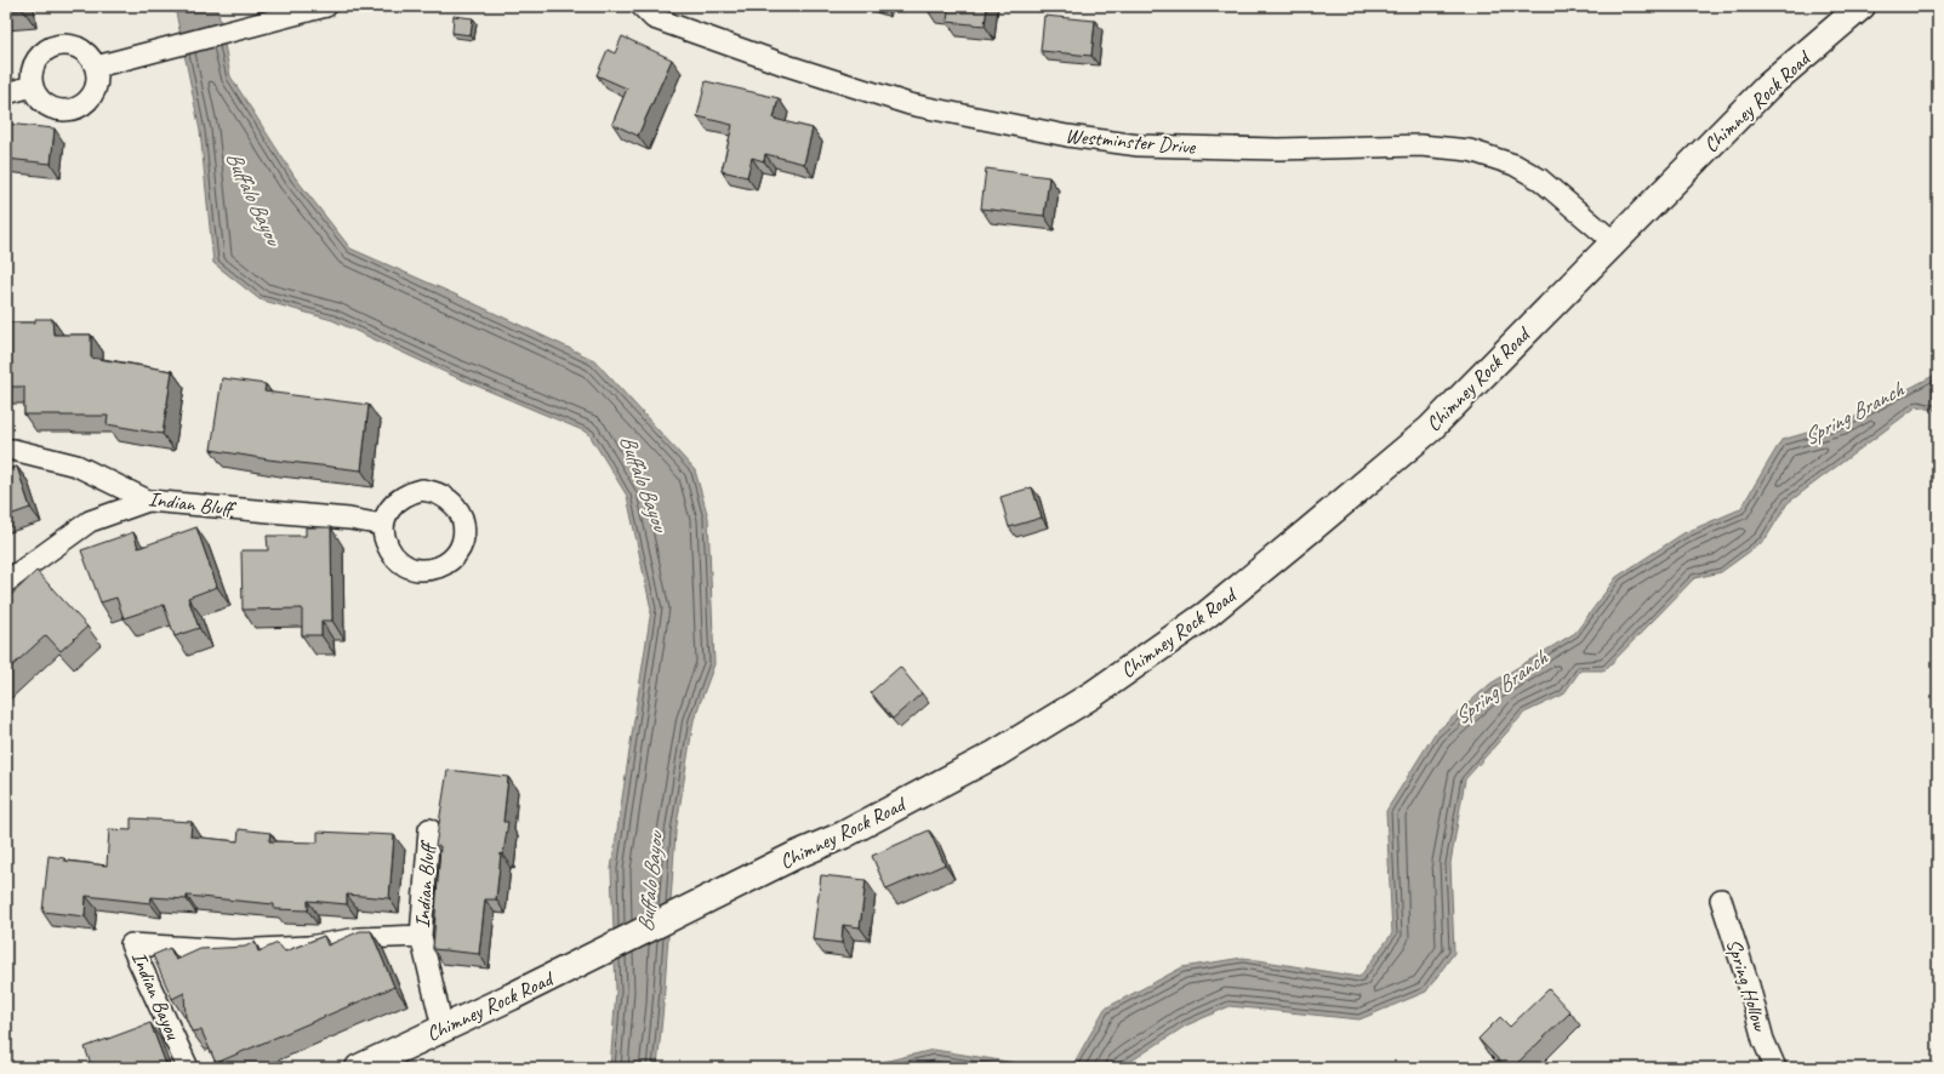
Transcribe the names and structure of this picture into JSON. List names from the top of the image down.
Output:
{
  "streets": {
    "main road": ["Chimney Rock Road"],
    "street": [
      "Westminster Drive",
      "Indian Bluff",
      "Spring Hollow",
      "Indian Bayou"
    ]
  },
  "crossings": [
    ["Chimney Rock Road", "Westminster Drive"],
    ["Chimney Rock Road", "Indian Bluff"],
    ["Indian Bluff", "Indian Bayou"]
  ],
  "water": ["Buffalo Bayou", "Spring Branch"]
}
